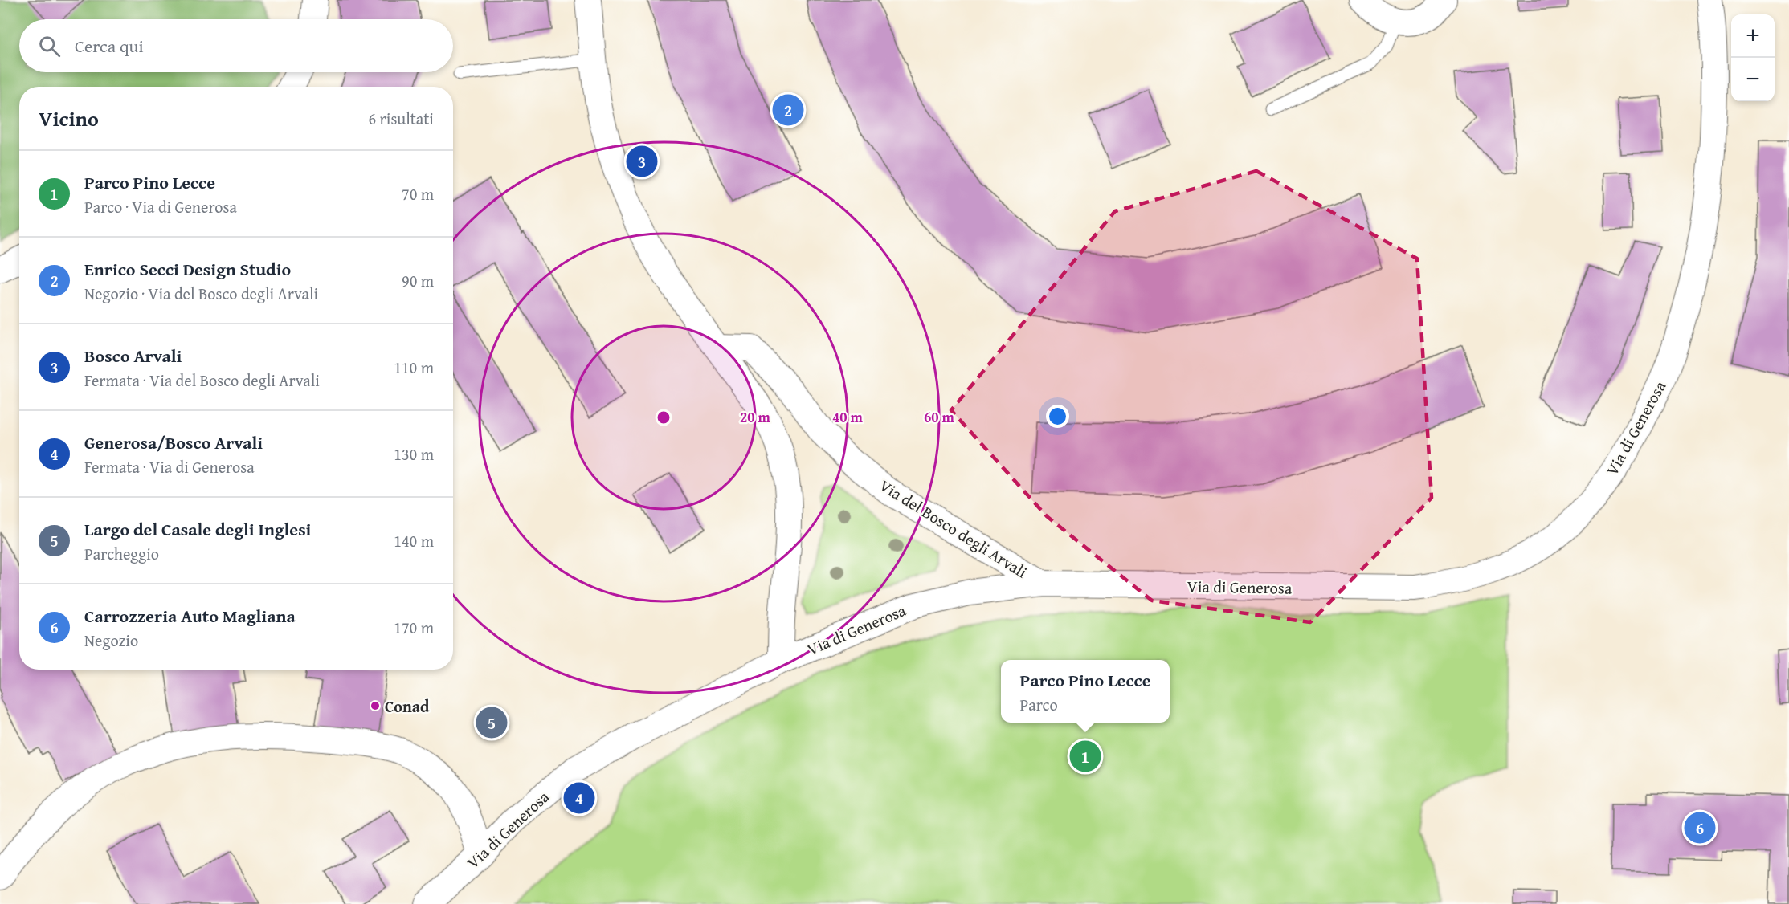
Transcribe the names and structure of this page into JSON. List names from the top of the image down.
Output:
{
  "streets": {
    "street": ["Via di Generosa", "Via del Bosco degli Arvali"]
  },
  "crossings": [
    ["Via di Generosa", "Via del Bosco degli Arvali"]
  ],
  "places": ["Conad"],
  "page": {
    "map_buttons": ["+", "−"],
    "search": "Cerca qui",
    "heading": ["Vicino", "6 risultati"],
    "pins": [
      "2",
      "3",
      "5",
      "1",
      "4",
      "6"
    ],
    "list": [
      {
        "mark": "1",
        "name": "Parco Pino Lecce",
        "note": "Parco · Via di Generosa",
        "value": "70 m"
      },
      {
        "mark": "2",
        "name": "Enrico Secci Design Studio",
        "note": "Negozio · Via del Bosco degli Arvali",
        "value": "90 m"
      },
      {
        "mark": "3",
        "name": "Bosco Arvali",
        "note": "Fermata · Via del Bosco degli Arvali",
        "value": "110 m"
      },
      {
        "mark": "4",
        "name": "Generosa/Bosco Arvali",
        "note": "Fermata · Via di Generosa",
        "value": "130 m"
      },
      {
        "mark": "5",
        "name": "Largo del Casale degli Inglesi",
        "note": "Parcheggio",
        "value": "140 m"
      },
      {
        "mark": "6",
        "name": "Carrozzeria Auto Magliana",
        "note": "Negozio",
        "value": "170 m"
      }
    ],
    "popup": ["Parco Pino Lecce", "Parco"]
  },
  "rings": ["20 m", "40 m", "60 m"]
}
